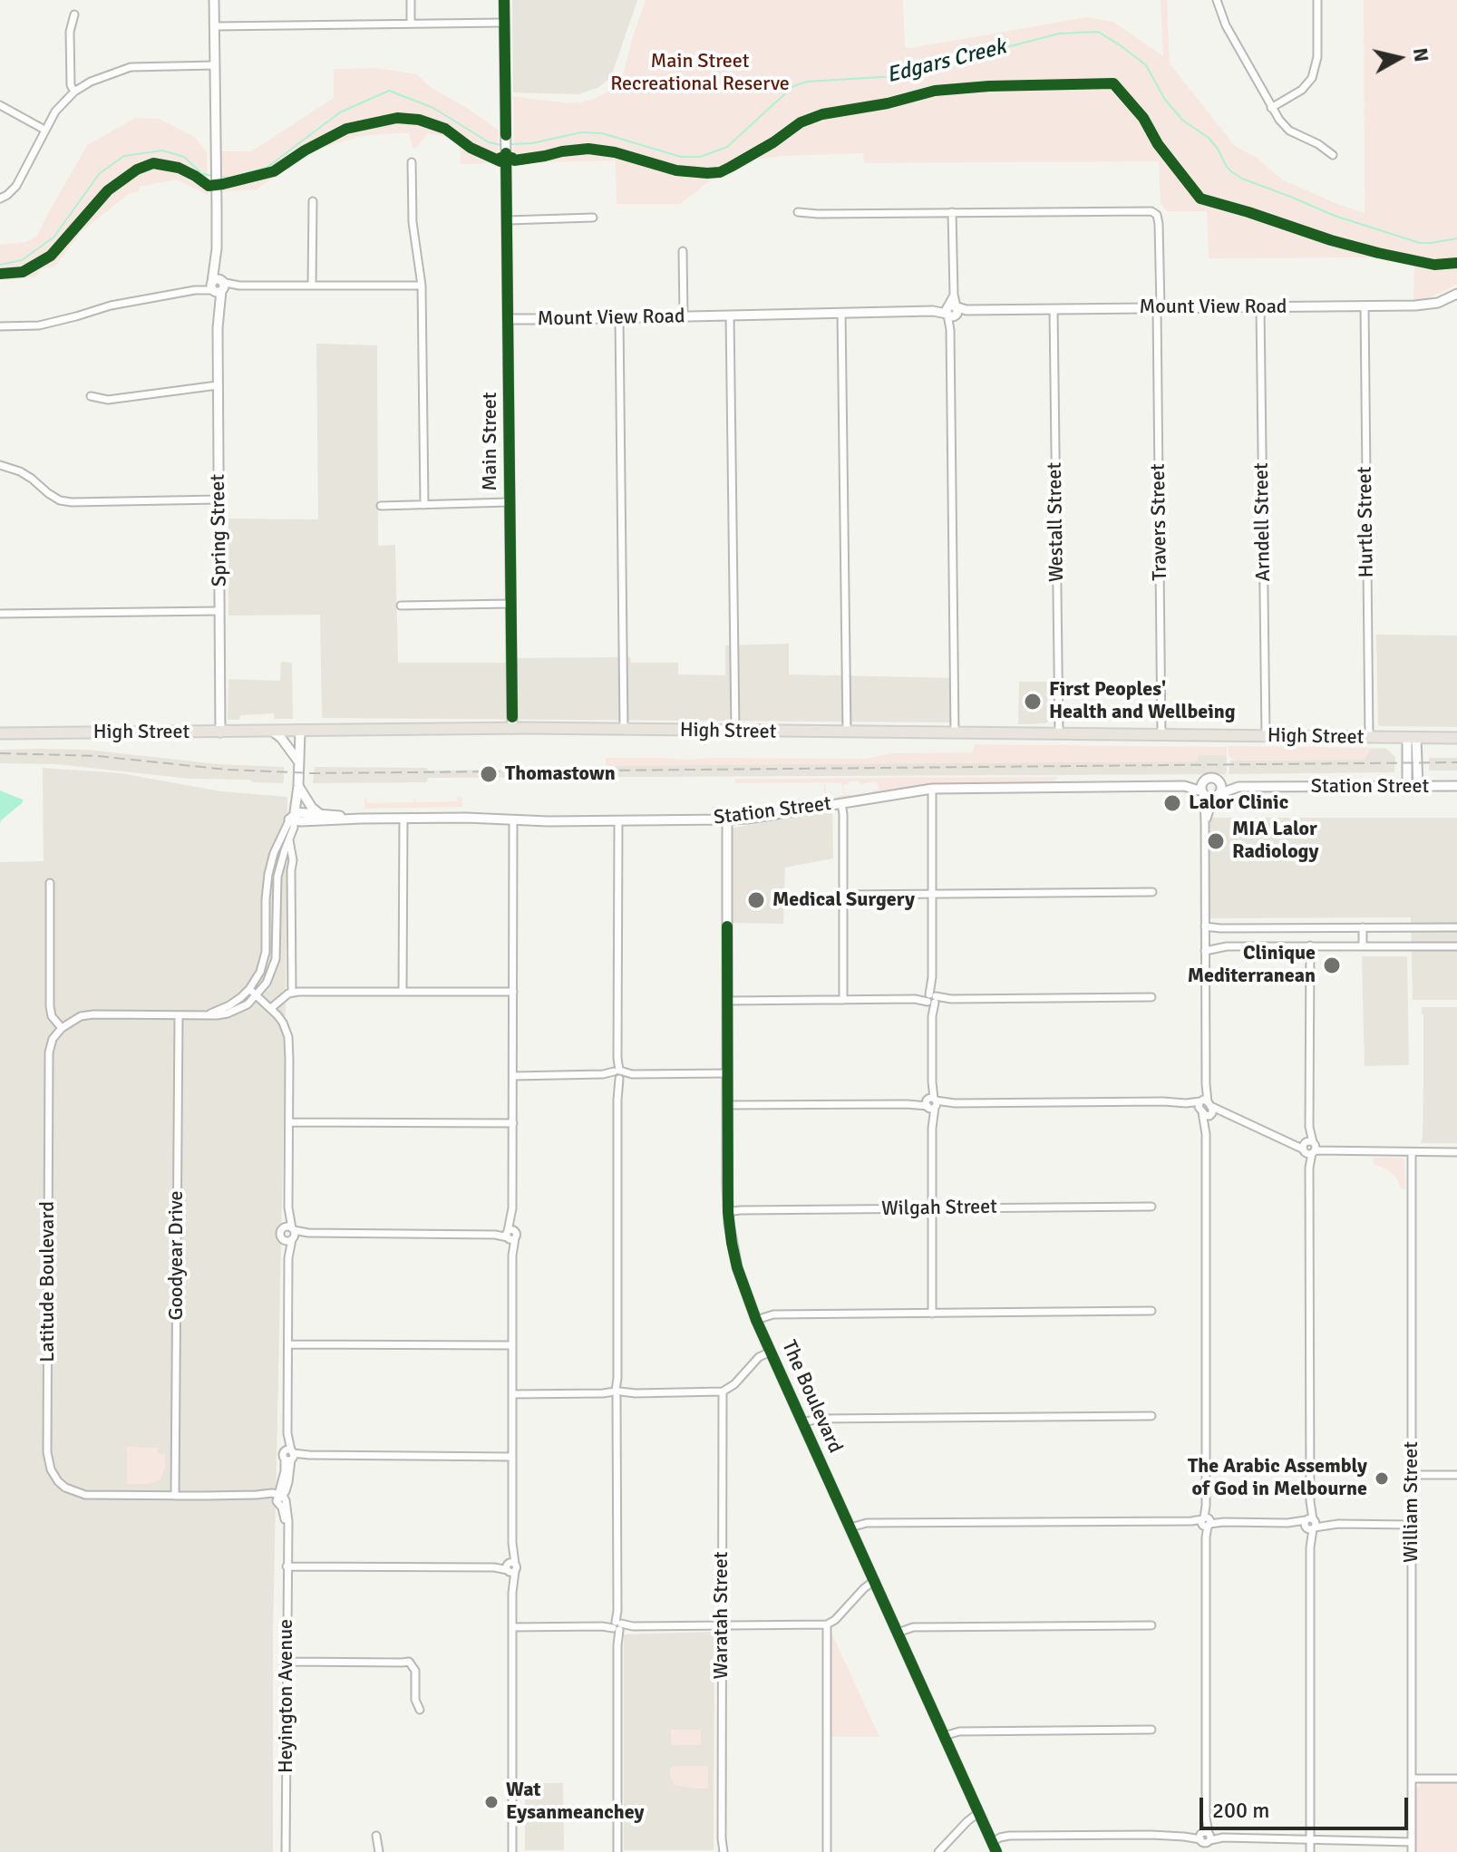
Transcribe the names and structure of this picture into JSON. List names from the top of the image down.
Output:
{
  "streets": {
    "main road": ["High Street"],
    "street": [
      "Mount View Road",
      "Main Street",
      "Westall Street",
      "Travers Street",
      "Arndell Street",
      "Hurtle Street",
      "Spring Street",
      "Station Street",
      "Wilgah Street",
      "Goodyear Drive",
      "Latitude Boulevard",
      "The Boulevard",
      "William Street",
      "Waratah Street",
      "Heyington Avenue"
    ]
  },
  "crossings": [
    ["Mount View Road", "Main Street"],
    ["Mount View Road", "Westall Street"],
    ["Mount View Road", "Travers Street"],
    ["Mount View Road", "Arndell Street"],
    ["Mount View Road", "Hurtle Street"],
    ["Main Street", "High Street"],
    ["Westall Street", "High Street"],
    ["Travers Street", "High Street"],
    ["Arndell Street", "High Street"],
    ["Hurtle Street", "High Street"],
    ["Spring Street", "High Street"],
    ["Station Street", "The Boulevard"],
    ["Wilgah Street", "The Boulevard"],
    ["Goodyear Drive", "Latitude Boulevard"],
    ["Latitude Boulevard", "Heyington Avenue"]
  ],
  "water": ["Edgars Creek"],
  "parks": ["Main Street Recreational Reserve"],
  "places": [
    "First Peoples' Health and Wellbeing",
    "Thomastown",
    "Lalor Clinic",
    "MIA Lalor Radiology",
    "Medical Surgery",
    "Clinique Mediterranean",
    "The Arabic Assembly of God in Melbourne",
    "Wat Eysanmeanchey"
  ],
  "scale_bar": "200 m",
  "north": "right"
}
